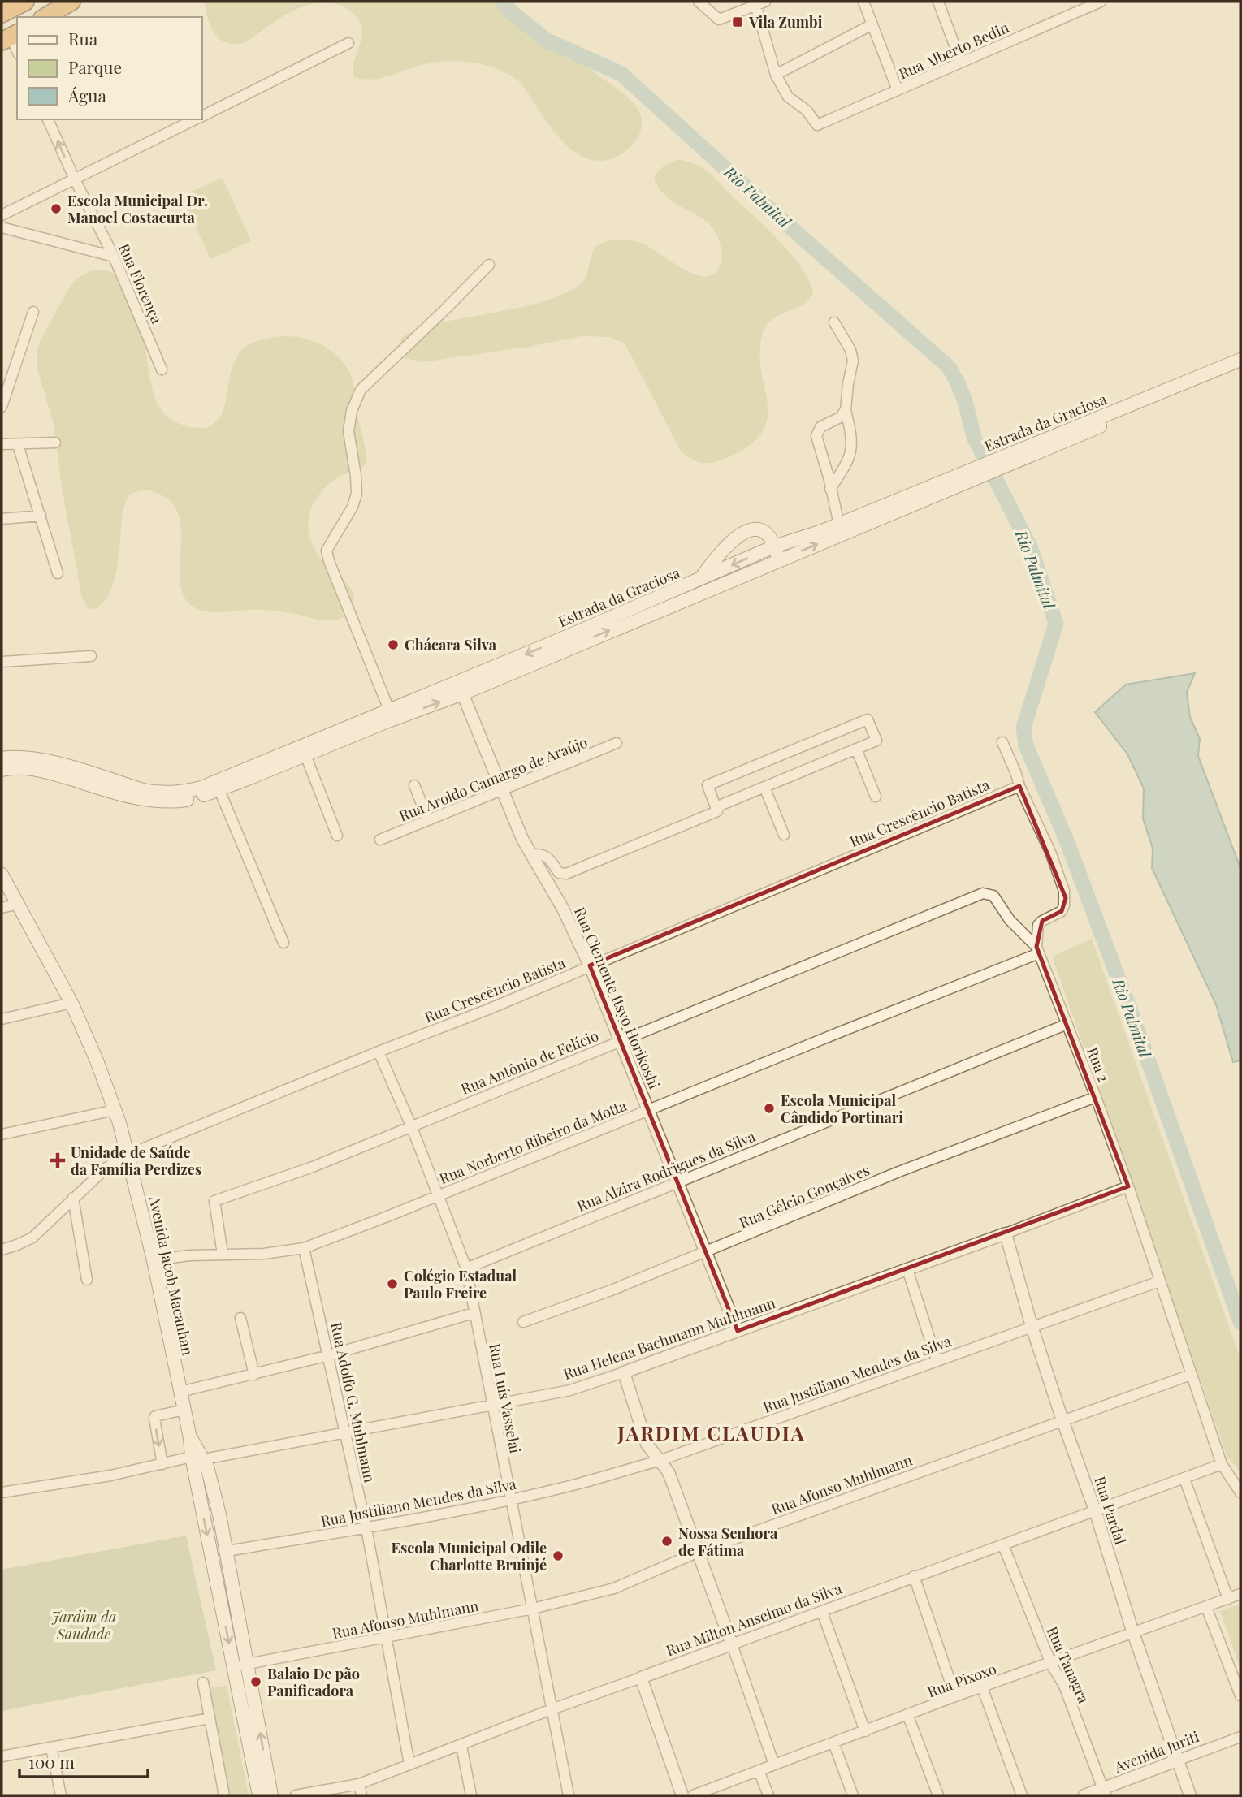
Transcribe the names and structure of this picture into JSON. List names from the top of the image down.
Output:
{
  "streets": {
    "main road": ["Estrada da Graciosa", "Avenida Jacob Macanhan"],
    "street": [
      "Rua Alberto Bedin",
      "Rua Florença",
      "Rua Aroldo Camargo de Araújo",
      "Rua Crescêncio Batista",
      "Rua Clemente Itsyo Horikoshi",
      "Rua Antônio de Felício",
      "Rua 2",
      "Rua Norberto Ribeiro da Motta",
      "Rua Alzira Rodrigues da Silva",
      "Rua Gélcio Gonçalves",
      "Rua Helena Bachmann Muhlmann",
      "Rua Justiliano Mendes da Silva",
      "Rua Luís Vasselai",
      "Rua Adolfo G. Muhlmann",
      "Rua Afonso Muhlmann",
      "Rua Pardal",
      "Rua Milton Anselmo da Silva",
      "Rua Tanagra",
      "Rua Pixoxo",
      "Avenida Juriti"
    ]
  },
  "crossings": [
    ["Estrada da Graciosa", "Rua Clemente Itsyo Horikoshi"],
    ["Rua Aroldo Camargo de Araújo", "Rua Clemente Itsyo Horikoshi"],
    ["Rua Crescêncio Batista", "Rua Clemente Itsyo Horikoshi"],
    ["Rua Crescêncio Batista", "Avenida Jacob Macanhan"],
    ["Rua Crescêncio Batista", "Rua Luís Vasselai"],
    ["Rua Clemente Itsyo Horikoshi", "Rua Antônio de Felício"],
    ["Rua Clemente Itsyo Horikoshi", "Rua Norberto Ribeiro da Motta"],
    ["Rua Clemente Itsyo Horikoshi", "Rua Alzira Rodrigues da Silva"],
    ["Rua Clemente Itsyo Horikoshi", "Rua Gélcio Gonçalves"],
    ["Rua Clemente Itsyo Horikoshi", "Rua Helena Bachmann Muhlmann"],
    ["Rua Antônio de Felício", "Rua 2"],
    ["Rua Antônio de Felício", "Rua Norberto Ribeiro da Motta"],
    ["Rua Antônio de Felício", "Rua Luís Vasselai"],
    ["Rua 2", "Rua Norberto Ribeiro da Motta"],
    ["Rua 2", "Rua Alzira Rodrigues da Silva"],
    ["Rua 2", "Rua Gélcio Gonçalves"],
    ["Rua 2", "Rua Helena Bachmann Muhlmann"],
    ["Rua 2", "Rua Justiliano Mendes da Silva"],
    ["Rua 2", "Rua Afonso Muhlmann"],
    ["Rua 2", "Rua Milton Anselmo da Silva"],
    ["Rua Norberto Ribeiro da Motta", "Avenida Jacob Macanhan"],
    ["Rua Norberto Ribeiro da Motta", "Rua Luís Vasselai"],
    ["Rua Norberto Ribeiro da Motta", "Rua Adolfo G. Muhlmann"],
    ["Rua Alzira Rodrigues da Silva", "Rua Luís Vasselai"],
    ["Avenida Jacob Macanhan", "Rua Helena Bachmann Muhlmann"],
    ["Avenida Jacob Macanhan", "Rua Justiliano Mendes da Silva"],
    ["Avenida Jacob Macanhan", "Rua Afonso Muhlmann"],
    ["Rua Helena Bachmann Muhlmann", "Rua Luís Vasselai"],
    ["Rua Helena Bachmann Muhlmann", "Rua Adolfo G. Muhlmann"],
    ["Rua Helena Bachmann Muhlmann", "Rua Pardal"],
    ["Rua Justiliano Mendes da Silva", "Rua Luís Vasselai"],
    ["Rua Justiliano Mendes da Silva", "Rua Adolfo G. Muhlmann"],
    ["Rua Justiliano Mendes da Silva", "Rua Pardal"],
    ["Rua Luís Vasselai", "Rua Afonso Muhlmann"],
    ["Rua Luís Vasselai", "Rua Milton Anselmo da Silva"],
    ["Rua Adolfo G. Muhlmann", "Rua Afonso Muhlmann"],
    ["Rua Adolfo G. Muhlmann", "Rua Milton Anselmo da Silva"],
    ["Rua Afonso Muhlmann", "Rua Pardal"],
    ["Rua Pardal", "Rua Milton Anselmo da Silva"],
    ["Rua Pardal", "Rua Pixoxo"],
    ["Rua Pardal", "Avenida Juriti"],
    ["Rua Milton Anselmo da Silva", "Rua Tanagra"],
    ["Rua Tanagra", "Rua Pixoxo"],
    ["Rua Tanagra", "Avenida Juriti"]
  ],
  "districts": ["JARDIM CLAUDIA"],
  "water": ["Rio Palmital"],
  "parks": ["Jardim da Saudade"],
  "places": {
    "transit": ["Vila Zumbi"],
    "other": [
      "Escola Municipal Dr. Manoel Costacurta",
      "Chácara Silva",
      "Escola Municipal Cândido Portinari",
      "Colégio Estadual Paulo Freire",
      "Nossa Senhora de Fátima",
      "Escola Municipal Odile Charlotte Bruinjé",
      "Balaio De pão Panificadora"
    ],
    "health": ["Unidade de Saúde da Família Perdizes"]
  },
  "legend": ["Rua", "Parque", "Água"],
  "scale_bar": "100 m"
}
